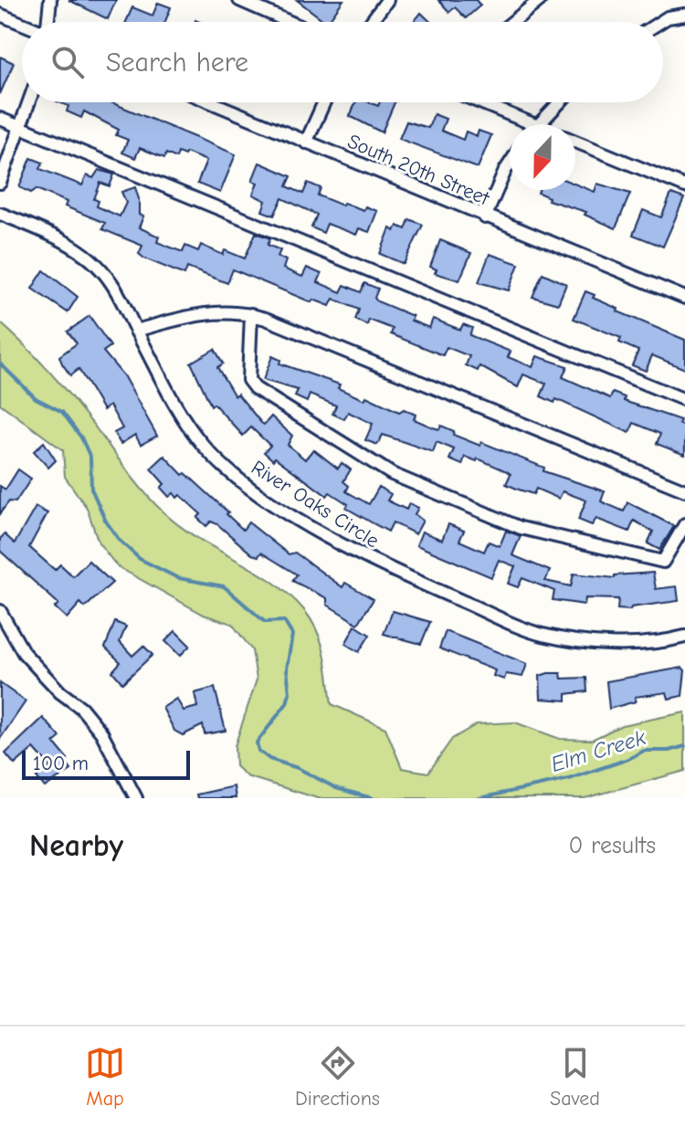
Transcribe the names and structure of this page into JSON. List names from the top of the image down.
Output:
{
  "streets": {
    "street": ["South 20th Street", "River Oaks Circle"]
  },
  "water": ["Elm Creek"],
  "scale_bar": "100 m",
  "north": "bottom",
  "page": {
    "search": "Search here",
    "scale": "100 m",
    "heading": ["Nearby", "0 results"],
    "nav": ["Map", "Directions", "Saved"]
  }
}
